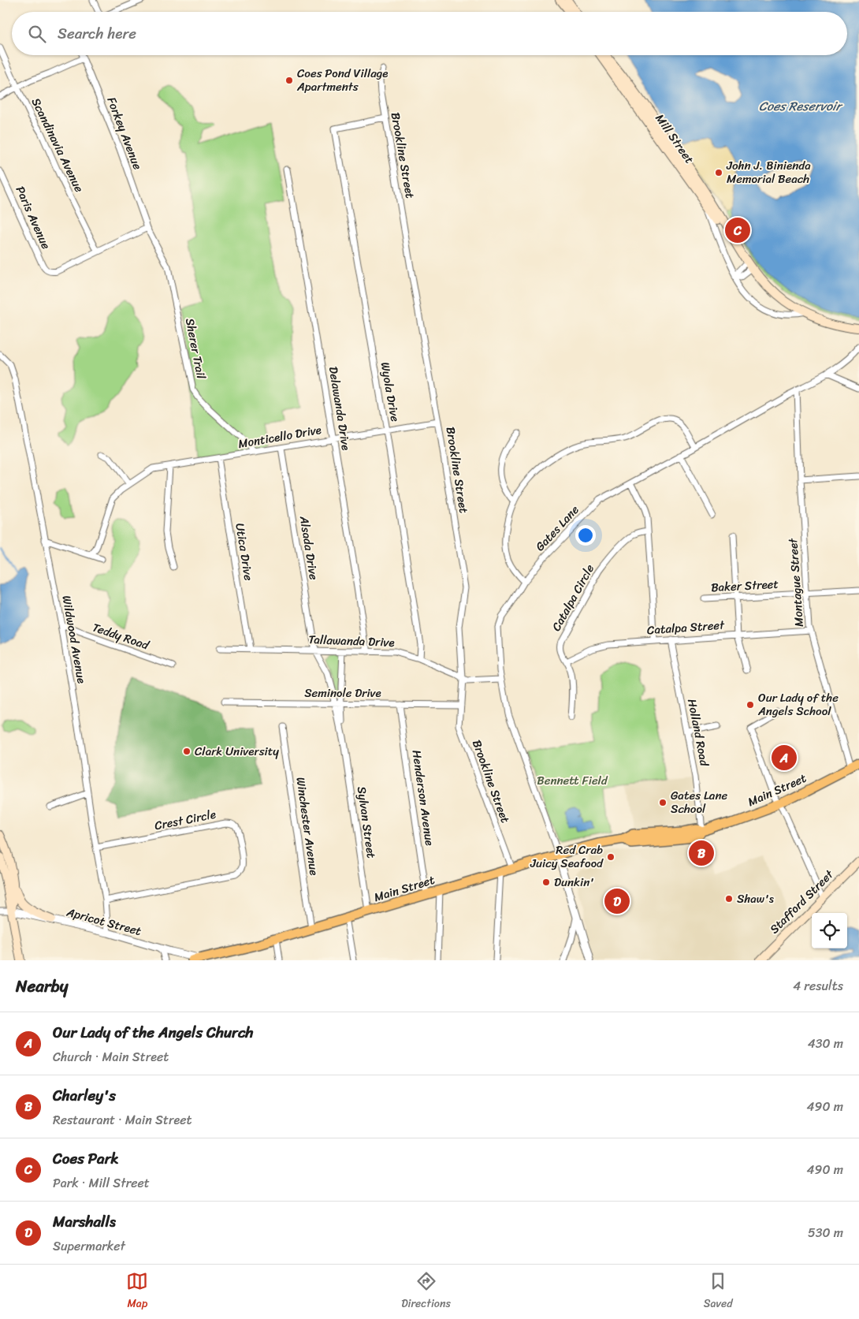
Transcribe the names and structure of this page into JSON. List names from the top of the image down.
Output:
{
  "streets": {
    "highway": ["Main Street"],
    "main road": ["Mill Street", "Stafford Street"],
    "street": [
      "Forkey Avenue",
      "Scandinavia Avenue",
      "Brookline Street",
      "Paris Avenue",
      "Sherer Trail",
      "Wyola Drive",
      "Delawanda Drive",
      "Monticello Drive",
      "Gates Lane",
      "Alsada Drive",
      "Utica Drive",
      "Montague Street",
      "Baker Street",
      "Catalpa Circle",
      "Catalpa Street",
      "Teddy Road",
      "Wildwood Avenue",
      "Tallawanda Drive",
      "Seminole Drive",
      "Holland Road",
      "Henderson Avenue",
      "Crest Circle",
      "Sylvan Street",
      "Winchester Avenue",
      "Apricot Street"
    ]
  },
  "crossings": [
    ["Forkey Avenue", "Sherer Trail"],
    ["Scandinavia Avenue", "Paris Avenue"],
    ["Brookline Street", "Wyola Drive"],
    ["Brookline Street", "Monticello Drive"],
    ["Brookline Street", "Tallawanda Drive"],
    ["Brookline Street", "Seminole Drive"],
    ["Brookline Street", "Main Street"],
    ["Sherer Trail", "Monticello Drive"],
    ["Wyola Drive", "Monticello Drive"],
    ["Wyola Drive", "Tallawanda Drive"],
    ["Delawanda Drive", "Monticello Drive"],
    ["Delawanda Drive", "Tallawanda Drive"],
    ["Monticello Drive", "Alsada Drive"],
    ["Monticello Drive", "Utica Drive"],
    ["Gates Lane", "Montague Street"],
    ["Gates Lane", "Tallawanda Drive"],
    ["Gates Lane", "Main Street"],
    ["Alsada Drive", "Tallawanda Drive"],
    ["Alsada Drive", "Sylvan Street"],
    ["Utica Drive", "Tallawanda Drive"],
    ["Montague Street", "Baker Street"],
    ["Montague Street", "Catalpa Street"],
    ["Montague Street", "Main Street"],
    ["Catalpa Circle", "Catalpa Street"],
    ["Catalpa Street", "Holland Road"],
    ["Teddy Road", "Wildwood Avenue"],
    ["Wildwood Avenue", "Crest Circle"],
    ["Wildwood Avenue", "Apricot Street"],
    ["Tallawanda Drive", "Sylvan Street"],
    ["Seminole Drive", "Henderson Avenue"],
    ["Seminole Drive", "Sylvan Street"],
    ["Holland Road", "Main Street"],
    ["Main Street", "Henderson Avenue"],
    ["Main Street", "Sylvan Street"],
    ["Main Street", "Winchester Avenue"],
    ["Main Street", "Apricot Street"]
  ],
  "water": ["Coes Reservoir"],
  "parks": ["Bennett Field"],
  "places": [
    "Coes Pond Village Apartments",
    "John J. Binienda Memorial Beach",
    "Our Lady of the Angels School",
    "Clark University",
    "Gates Lane School",
    "Red Crab Juicy Seafood",
    "Dunkin'",
    "Shaw's"
  ],
  "page": {
    "search": "Search here",
    "pins": [
      "C",
      "A",
      "B",
      "D"
    ],
    "heading": ["Nearby", "4 results"],
    "list": [
      {
        "mark": "A",
        "name": "Our Lady of the Angels Church",
        "note": "Church · Main Street",
        "value": "430 m"
      },
      {
        "mark": "B",
        "name": "Charley's",
        "note": "Restaurant · Main Street",
        "value": "490 m"
      },
      {
        "mark": "C",
        "name": "Coes Park",
        "note": "Park · Mill Street",
        "value": "490 m"
      },
      {
        "mark": "D",
        "name": "Marshalls",
        "note": "Supermarket",
        "value": "530 m"
      }
    ],
    "nav": ["Map", "Directions", "Saved"]
  }
}
